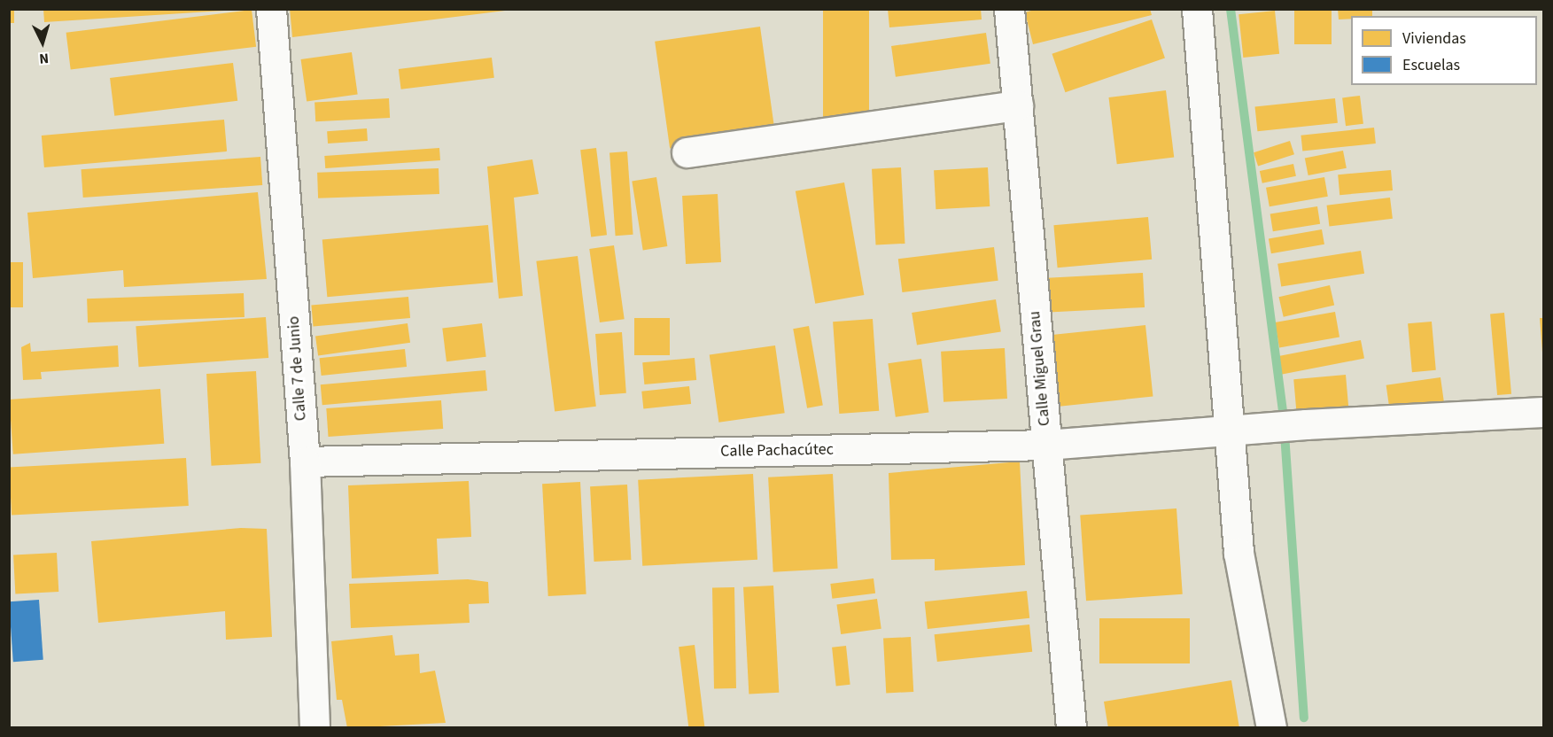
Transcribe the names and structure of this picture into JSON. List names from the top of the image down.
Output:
{
  "streets": {
    "street": ["Calle 7 de Junio", "Calle Miguel Grau", "Calle Pachacútec"]
  },
  "crossings": [
    ["Calle 7 de Junio", "Calle Pachacútec"],
    ["Calle Miguel Grau", "Calle Pachacútec"]
  ],
  "legend": ["Viviendas", "Escuelas"],
  "north": "bottom"
}
